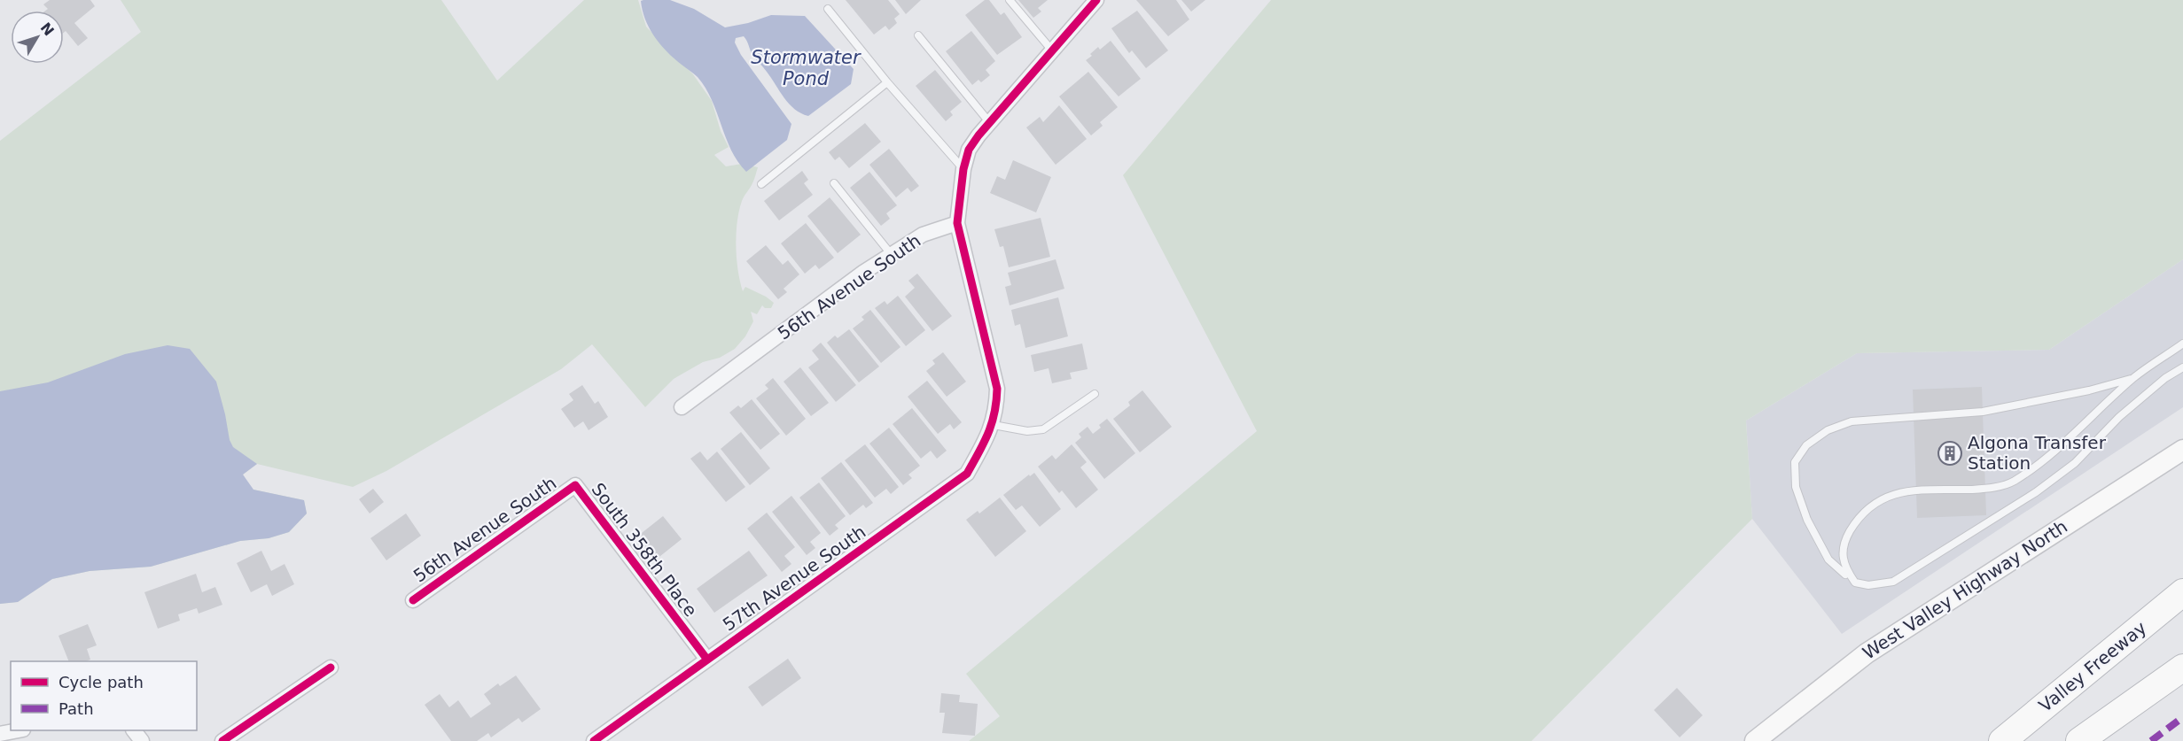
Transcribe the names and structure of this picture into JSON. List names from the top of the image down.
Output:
{
  "streets": {
    "highway": ["Valley Freeway"],
    "main road": ["West Valley Highway North"],
    "street": ["56th Avenue South", "South 358th Place", "57th Avenue South"]
  },
  "crossings": [
    ["56th Avenue South", "South 358th Place"],
    ["56th Avenue South", "57th Avenue South"],
    ["South 358th Place", "57th Avenue South"]
  ],
  "water": ["Stormwater Pond"],
  "places": {
    "building": ["Algona Transfer Station"]
  },
  "legend": ["Cycle path", "Path"],
  "north": "top right"
}
